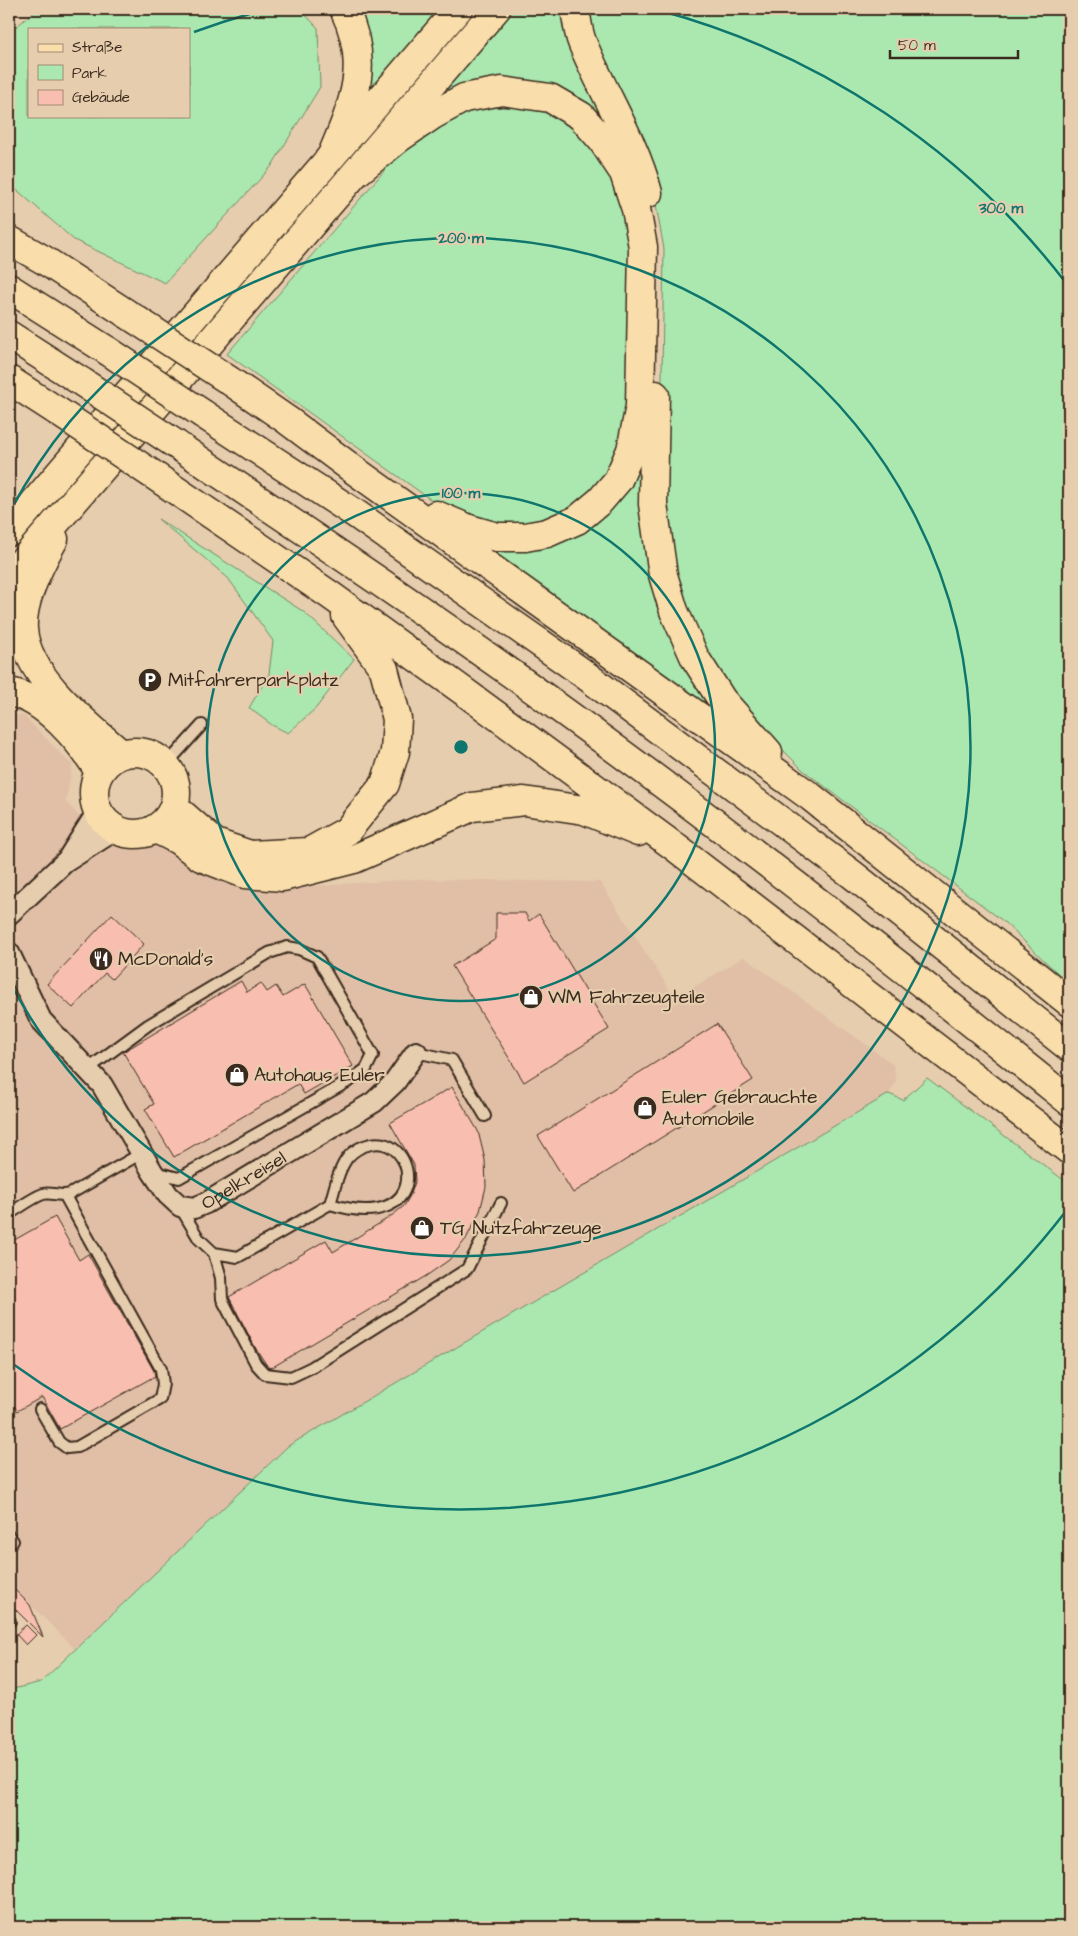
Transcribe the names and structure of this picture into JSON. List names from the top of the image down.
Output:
{
  "streets": {
    "street": ["Opelkreisel"]
  },
  "places": {
    "parking": ["Mitfahrerparkplatz"],
    "restaurant": ["McDonald's"],
    "shop": [
      "WM Fahrzeugteile",
      "Autohaus Euler",
      "Euler Gebrauchte Automobile",
      "TG Nutzfahrzeuge"
    ]
  },
  "legend": ["Straße", "Park", "Gebäude"],
  "scale_bar": "50 m",
  "rings": ["300 m", "200 m", "100 m"]
}
